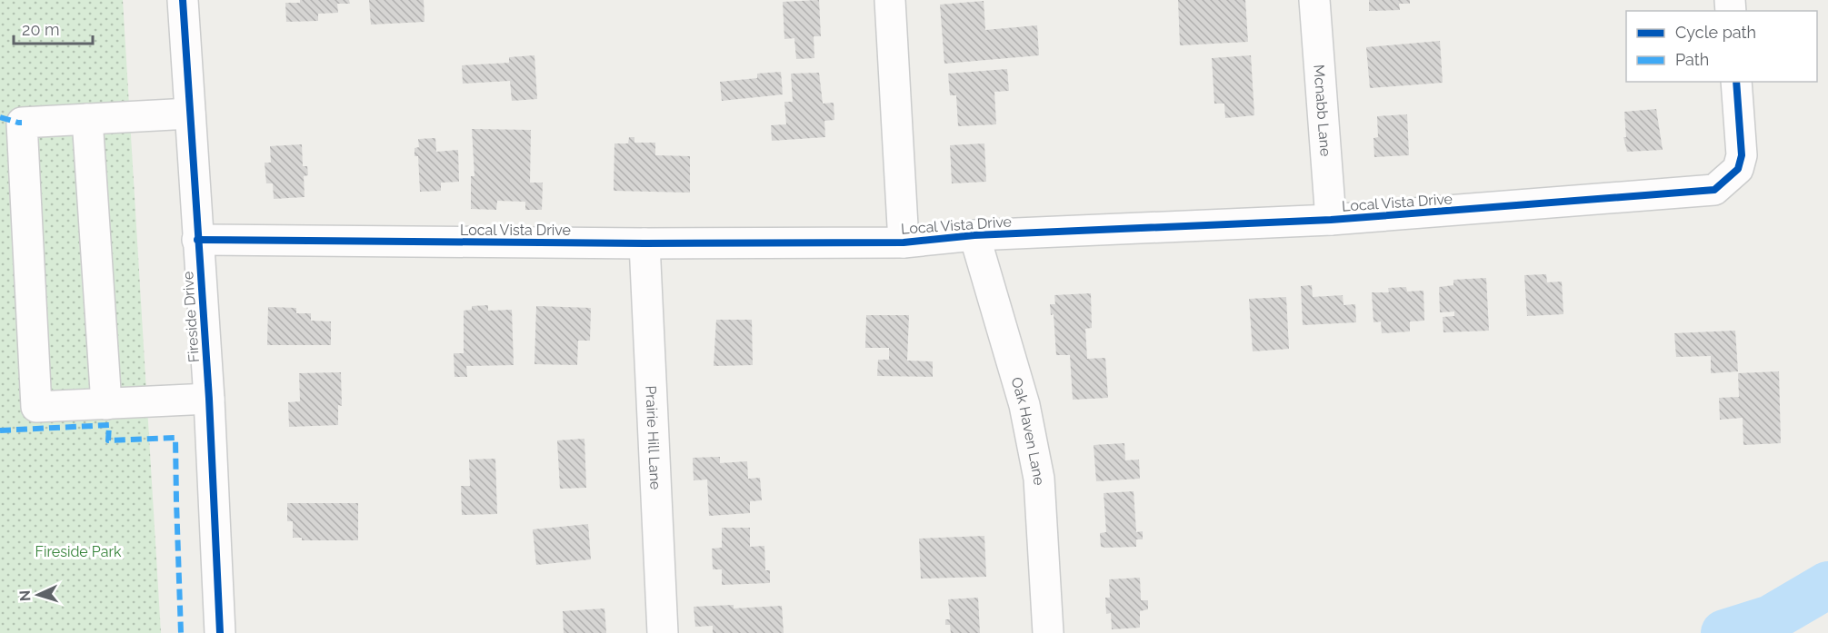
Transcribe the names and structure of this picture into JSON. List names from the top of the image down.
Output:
{
  "streets": {
    "street": [
      "Mcnabb Lane",
      "Local Vista Drive",
      "Fireside Drive",
      "Oak Haven Lane",
      "Prairie Hill Lane"
    ]
  },
  "crossings": [
    ["Mcnabb Lane", "Local Vista Drive"],
    ["Local Vista Drive", "Fireside Drive"],
    ["Local Vista Drive", "Oak Haven Lane"],
    ["Local Vista Drive", "Prairie Hill Lane"]
  ],
  "parks": ["Fireside Park"],
  "legend": ["Cycle path", "Path"],
  "scale_bar": "20 m",
  "north": "left"
}
